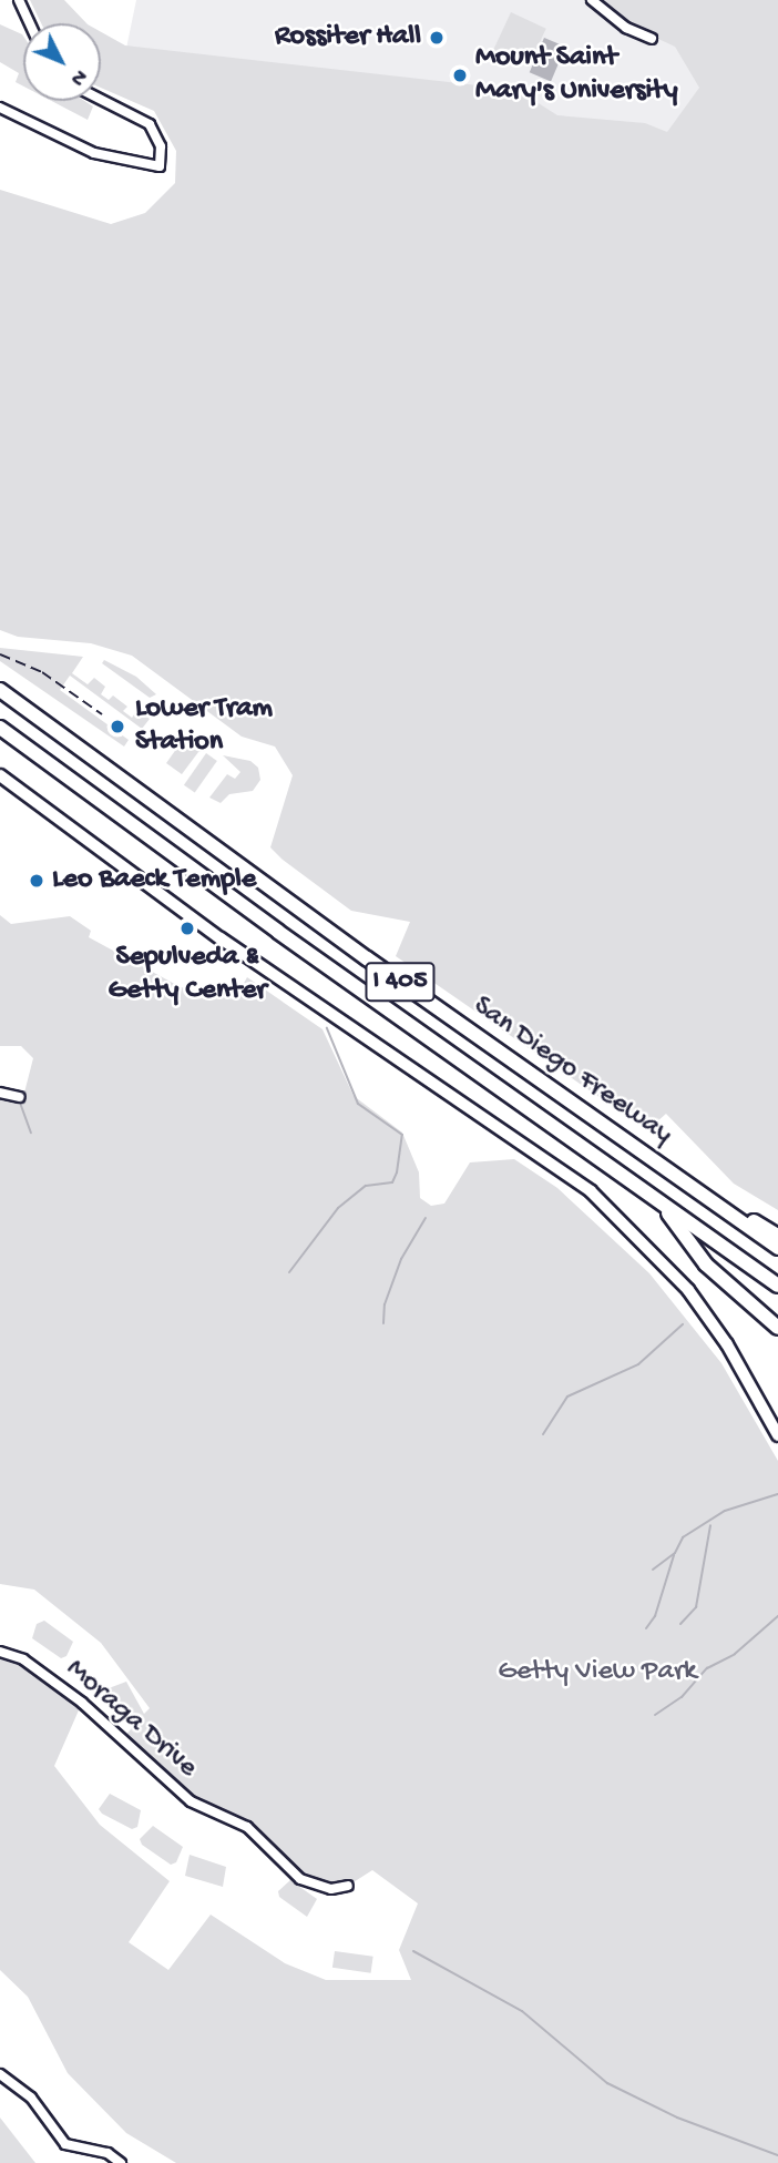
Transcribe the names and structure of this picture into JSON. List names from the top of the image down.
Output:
{
  "streets": {
    "highway": ["I 405", "San Diego Freeway"],
    "street": ["Moraga Drive"]
  },
  "parks": ["Getty View Park"],
  "places": [
    "Rossiter Hall",
    "Mount Saint Mary's University",
    "Lower Tram Station",
    "Leo Baeck Temple",
    "Sepulveda & Getty Center"
  ],
  "north": "bottom right"
}
